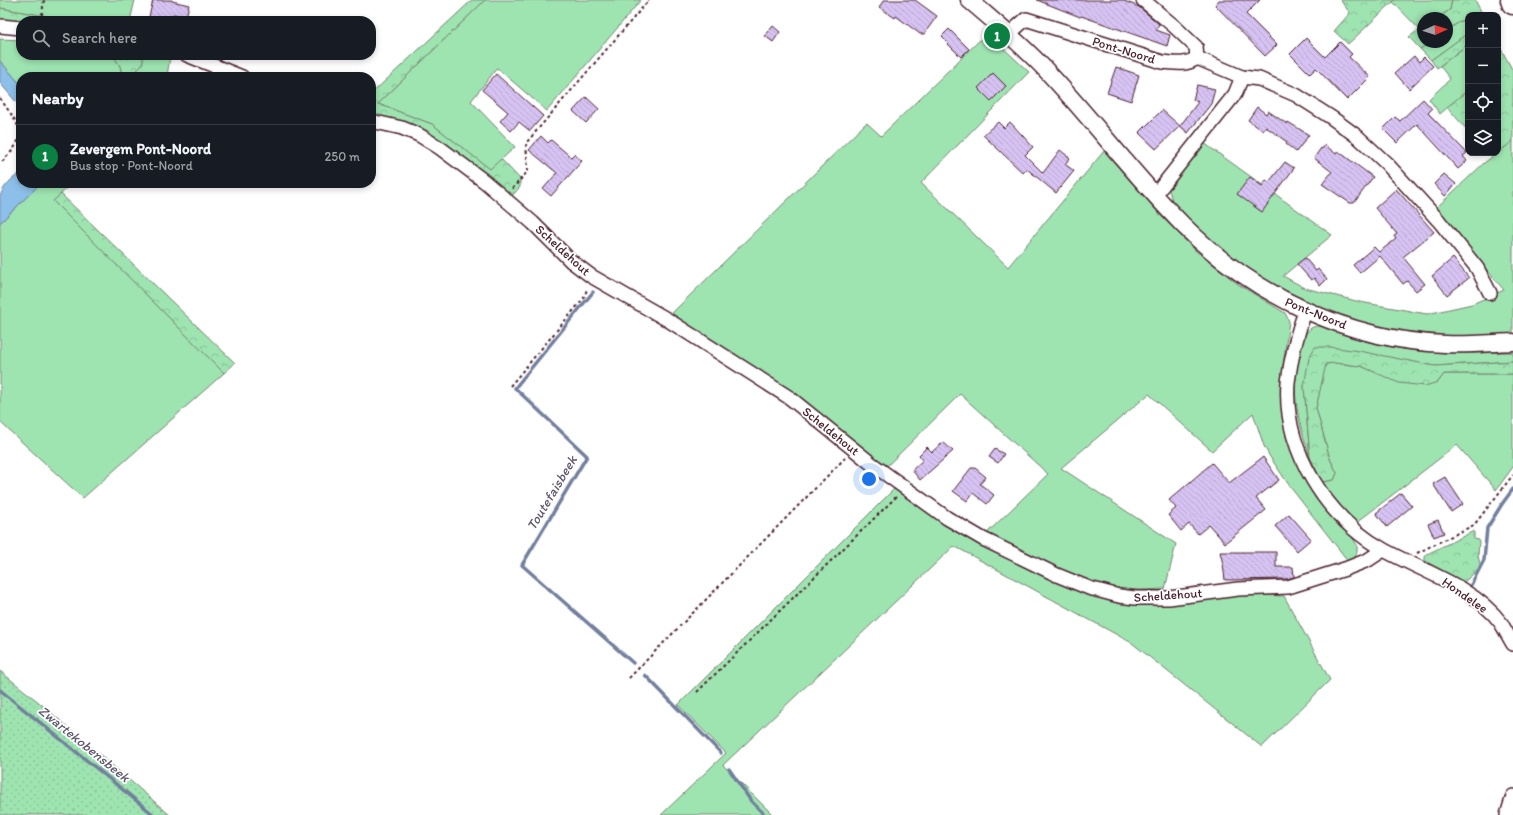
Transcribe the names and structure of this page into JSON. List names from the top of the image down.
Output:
{
  "streets": {
    "street": ["Pont-Noord", "Scheldehout", "Hondelee"]
  },
  "water": ["Toutefaisbeek", "Zwartekobensbeek"],
  "north": "right",
  "page": {
    "map_buttons": ["+", "−"],
    "search": "Search here",
    "pins": "1",
    "heading": "Nearby",
    "list": [
      {
        "mark": "1",
        "name": "Zevergem Pont-Noord",
        "note": "Bus stop · Pont-Noord",
        "value": "250 m"
      }
    ]
  }
}
